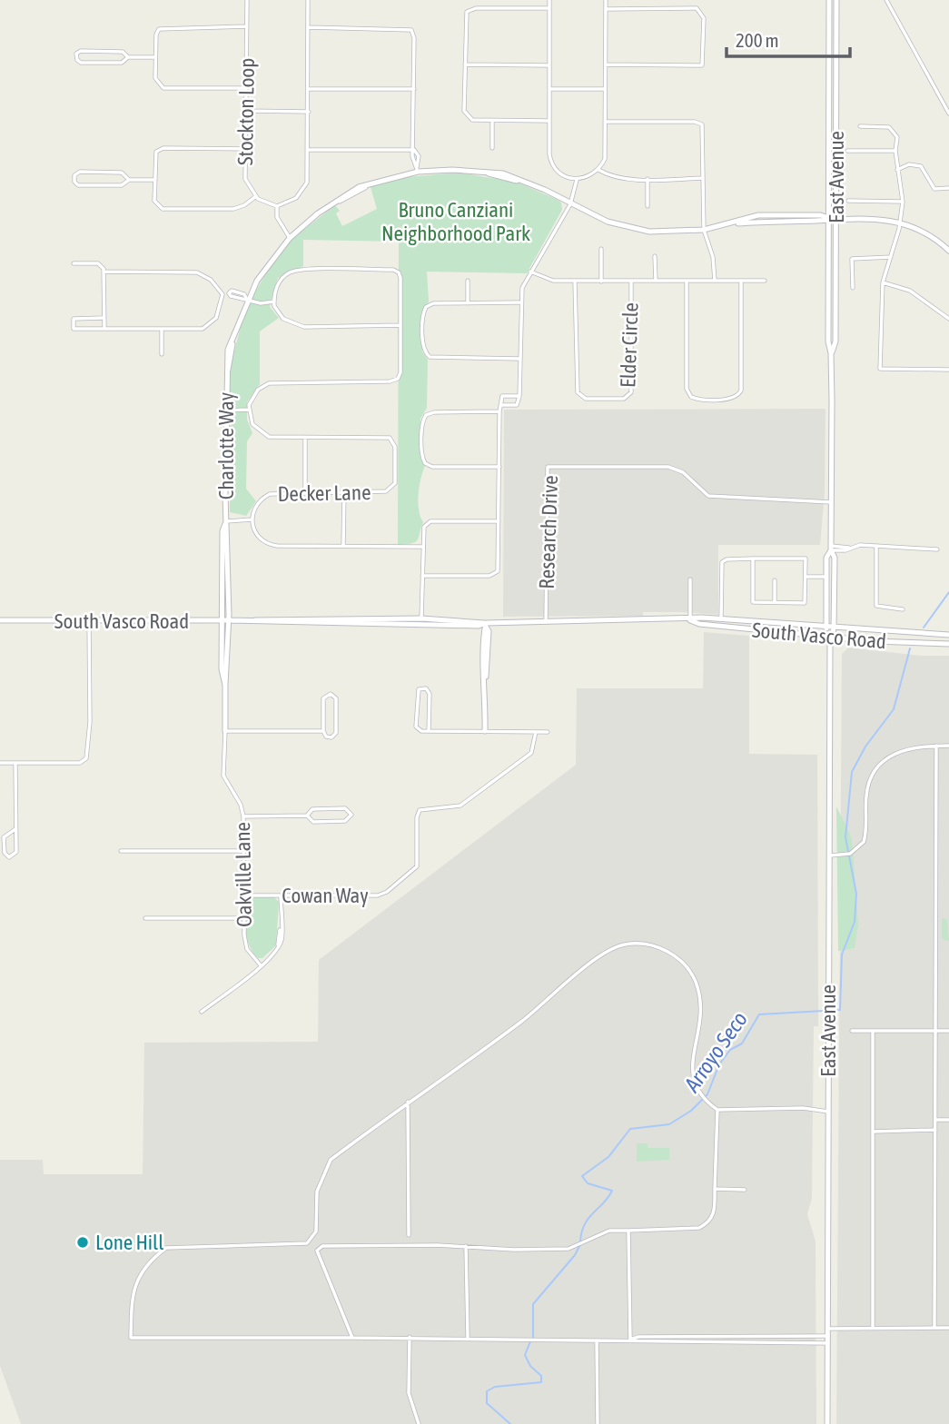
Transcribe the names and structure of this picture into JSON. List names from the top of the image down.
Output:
{
  "streets": {
    "main road": [
      "East Avenue",
      "Charlotte Way",
      "South Vasco Road",
      "Oakville Lane"
    ],
    "street": [
      "Stockton Loop",
      "Elder Circle",
      "Decker Lane",
      "Research Drive",
      "Cowan Way"
    ]
  },
  "crossings": [
    ["East Avenue", "Charlotte Way"],
    ["East Avenue", "Research Drive"],
    ["East Avenue", "South Vasco Road"],
    ["Charlotte Way", "South Vasco Road"],
    ["Charlotte Way", "Oakville Lane"],
    ["Research Drive", "South Vasco Road"],
    ["South Vasco Road", "Oakville Lane"],
    ["Oakville Lane", "Cowan Way"]
  ],
  "water": ["Arroyo Seco"],
  "parks": ["Bruno Canziani Neighborhood Park"],
  "places": ["Lone Hill"],
  "scale_bar": "200 m"
}
